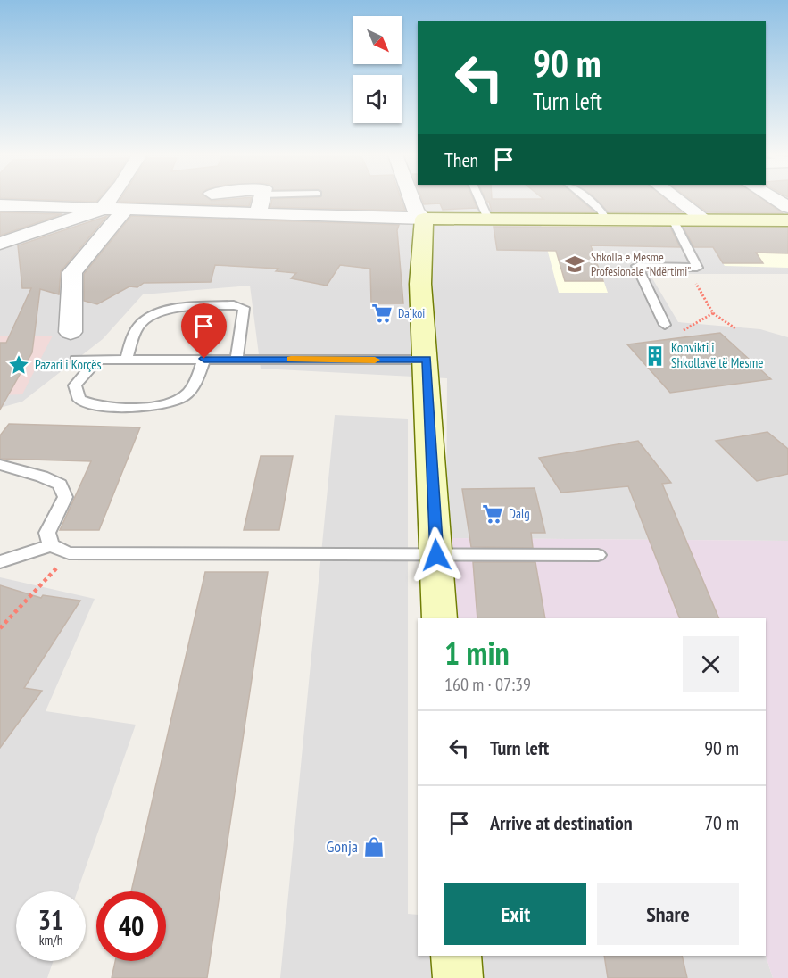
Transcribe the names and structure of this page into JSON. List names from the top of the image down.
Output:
{
  "places": {
    "school or university": ["Shkolla e Mesme Profesionale \"Ndërtimi\""],
    "supermarket": ["Dajkoi", "Dalg"],
    "building": ["Konvikti i Shkollavë të Mesme"],
    "place": ["Pazari i Korçës"],
    "shop": ["Gonja"]
  },
  "north": "bottom right",
  "page": {
    "turn": ["90 m", "Turn left"],
    "then": "Then",
    "heading": ["1 min", "160 m · 07:39"],
    "list": [
      {
        "name": "Turn left",
        "value": "90 m"
      },
      {
        "name": "Arrive at destination",
        "value": "70 m"
      }
    ],
    "buttons": ["Exit", "Share"],
    "speed": "31 km/h",
    "limit": "40"
  }
}
